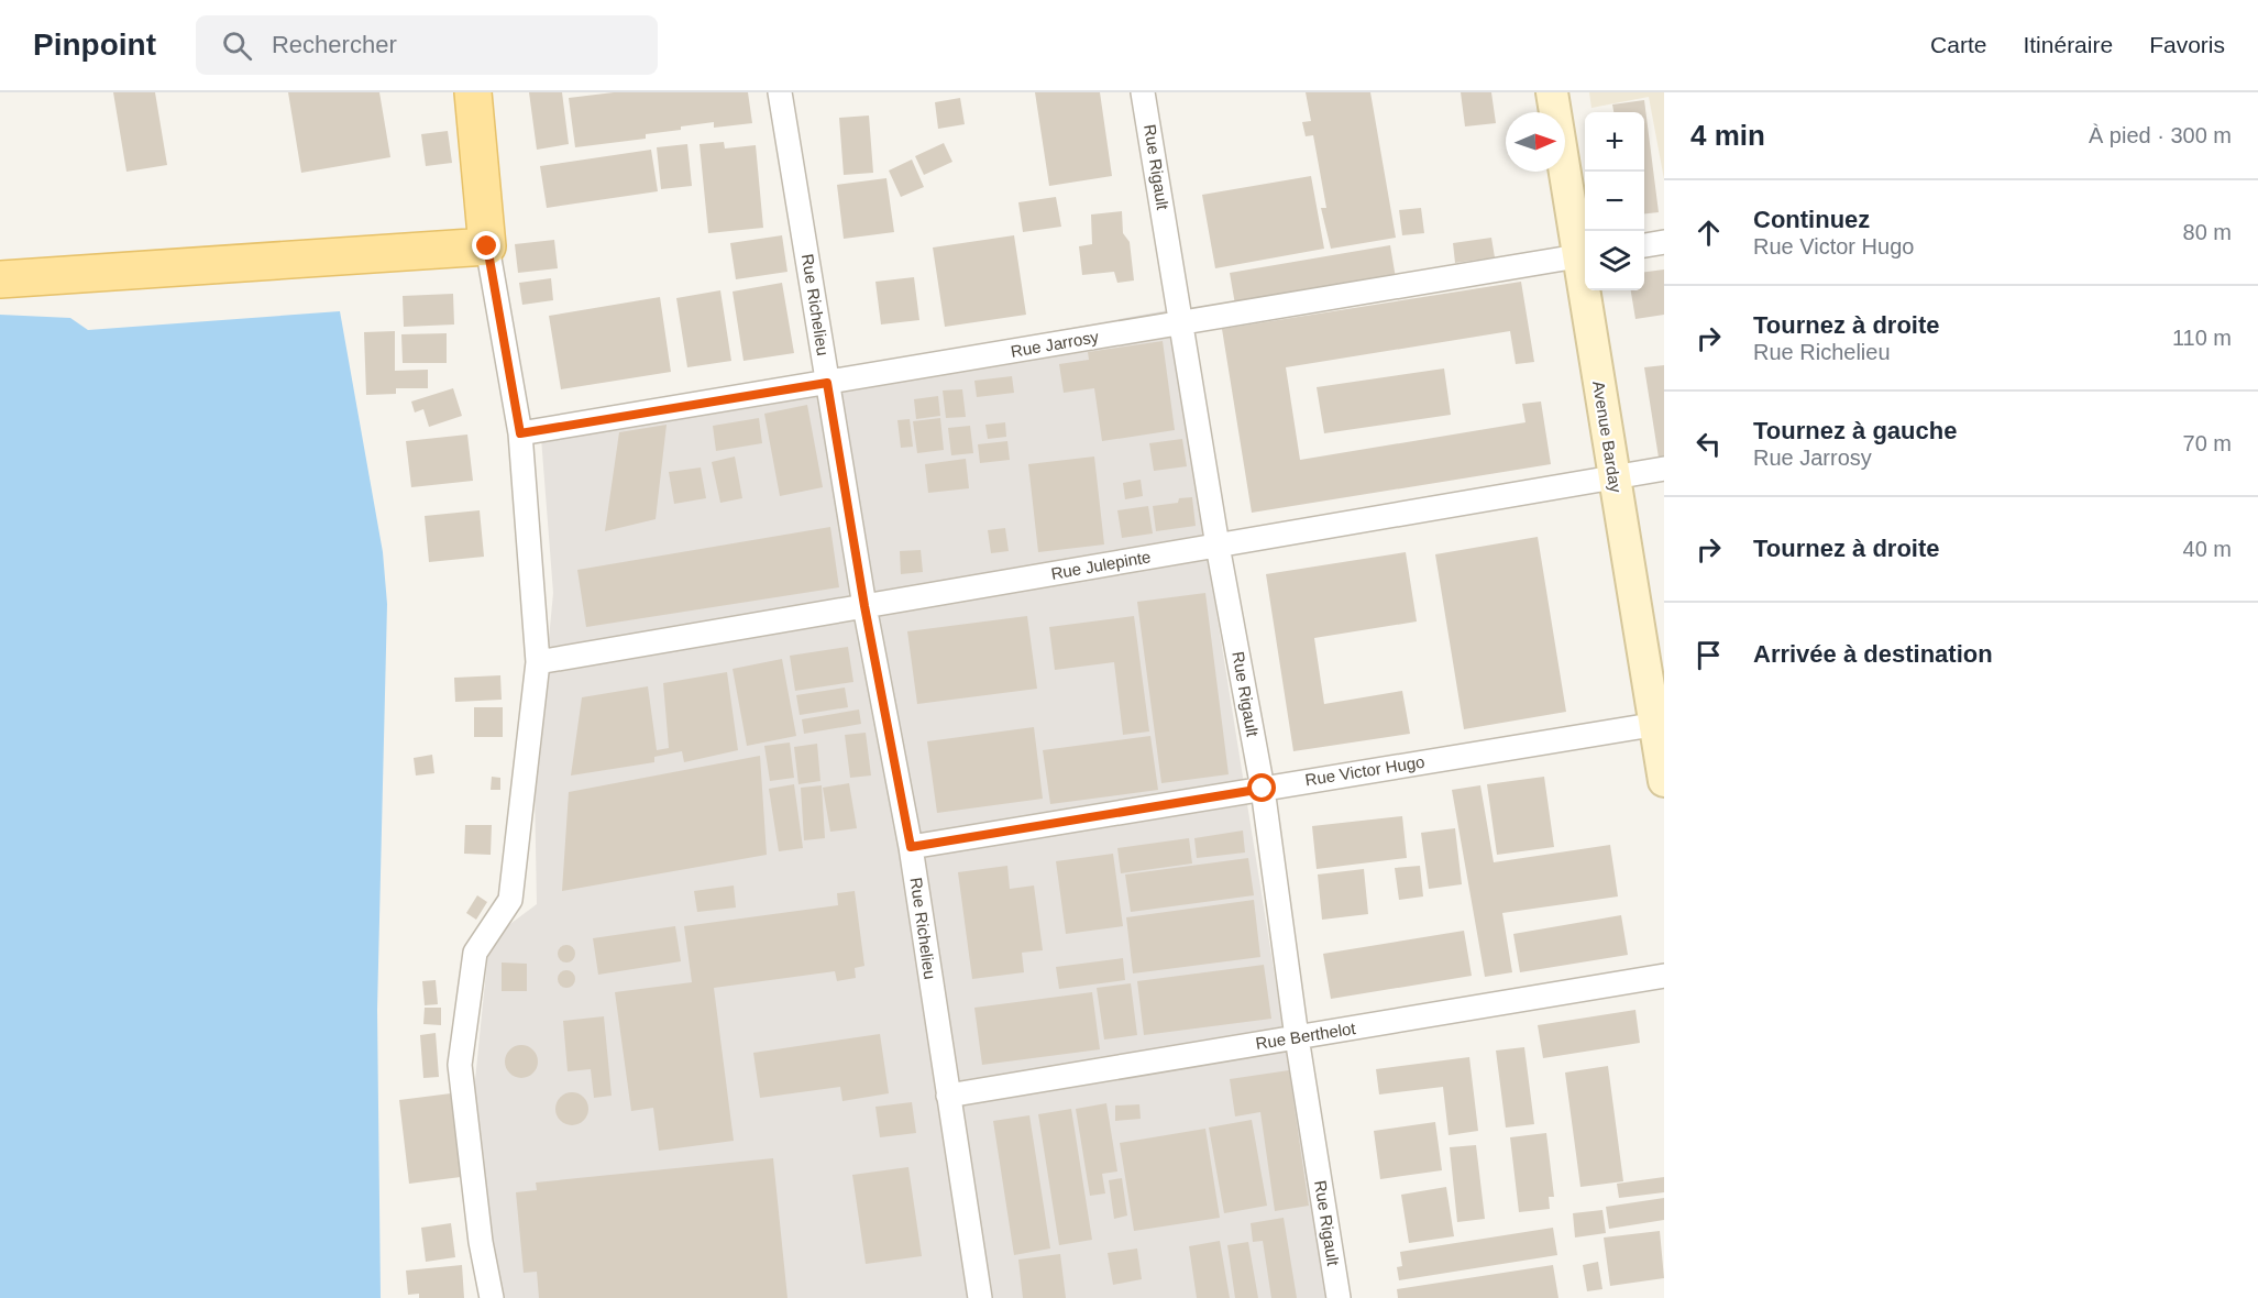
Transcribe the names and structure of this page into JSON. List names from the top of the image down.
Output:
{
  "streets": {
    "main road": ["Avenue Barday"],
    "street": [
      "Rue Rigault",
      "Rue Richelieu",
      "Rue Jarrosy",
      "Rue Julepinte",
      "Rue Victor Hugo",
      "Rue Berthelot"
    ]
  },
  "crossings": [
    ["Rue Rigault", "Rue Jarrosy"],
    ["Rue Rigault", "Rue Julepinte"],
    ["Rue Rigault", "Rue Victor Hugo"],
    ["Rue Rigault", "Rue Berthelot"],
    ["Rue Richelieu", "Rue Jarrosy"],
    ["Rue Richelieu", "Rue Julepinte"],
    ["Rue Richelieu", "Rue Victor Hugo"],
    ["Rue Richelieu", "Rue Berthelot"],
    ["Rue Jarrosy", "Avenue Barday"],
    ["Avenue Barday", "Rue Julepinte"],
    ["Avenue Barday", "Rue Victor Hugo"]
  ],
  "north": "right",
  "page": {
    "header": "Pinpoint",
    "search": "Rechercher",
    "nav": ["Carte", "Itinéraire", "Favoris"],
    "heading": ["4 min", "À pied · 300 m"],
    "map_buttons": ["+", "−"],
    "list": [
      ["Continuez", "Rue Victor Hugo", "80 m"],
      ["Tournez à droite", "Rue Richelieu", "110 m"],
      ["Tournez à gauche", "Rue Jarrosy", "70 m"],
      ["Tournez à droite", "40 m"],
      "Arrivée à destination"
    ]
  }
}
